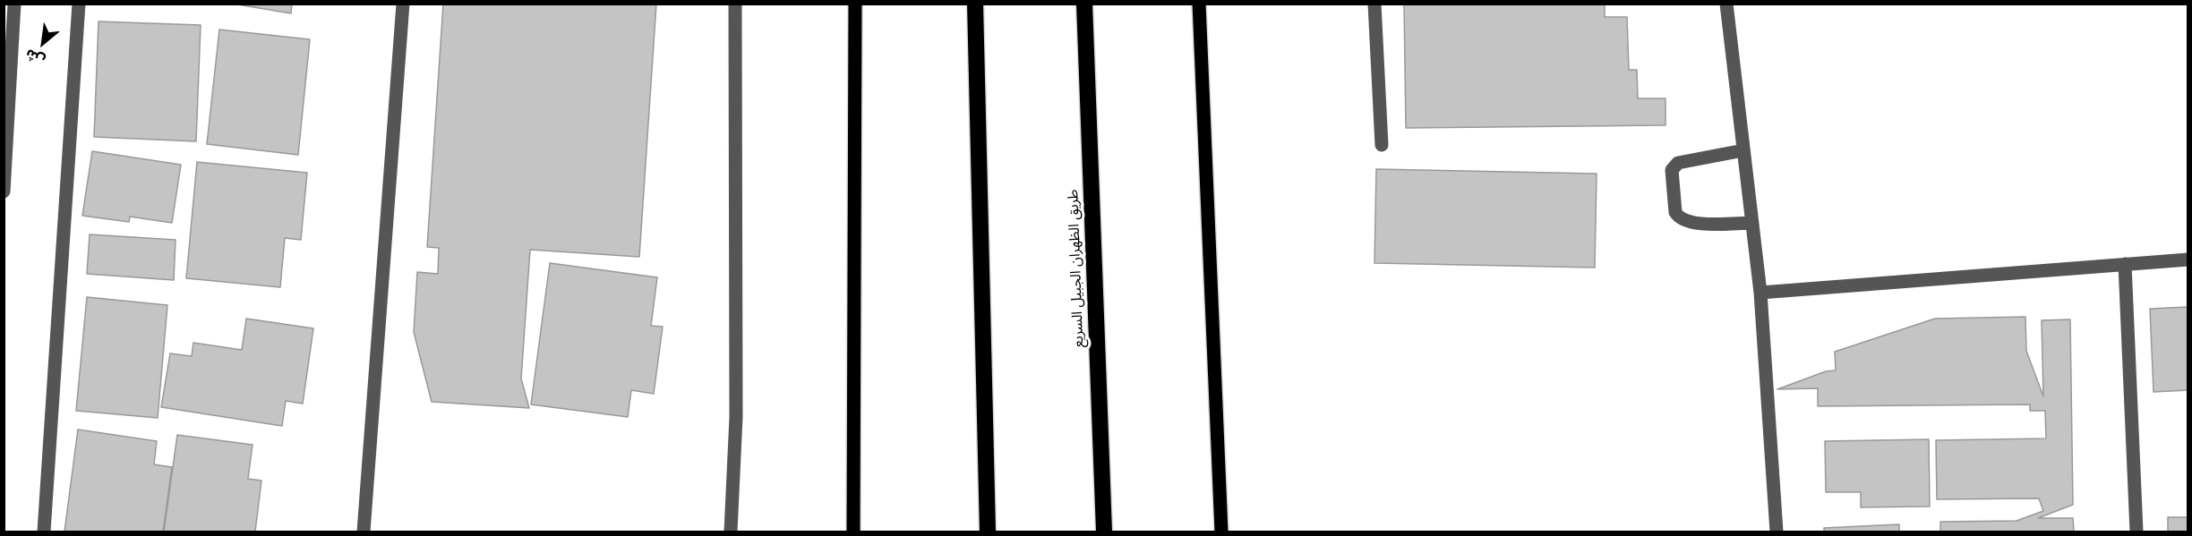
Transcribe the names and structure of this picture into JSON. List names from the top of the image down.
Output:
{
  "streets": {
    "highway": ["طريق الظهران الجبيل السريع"]
  },
  "north": "bottom left"
}
